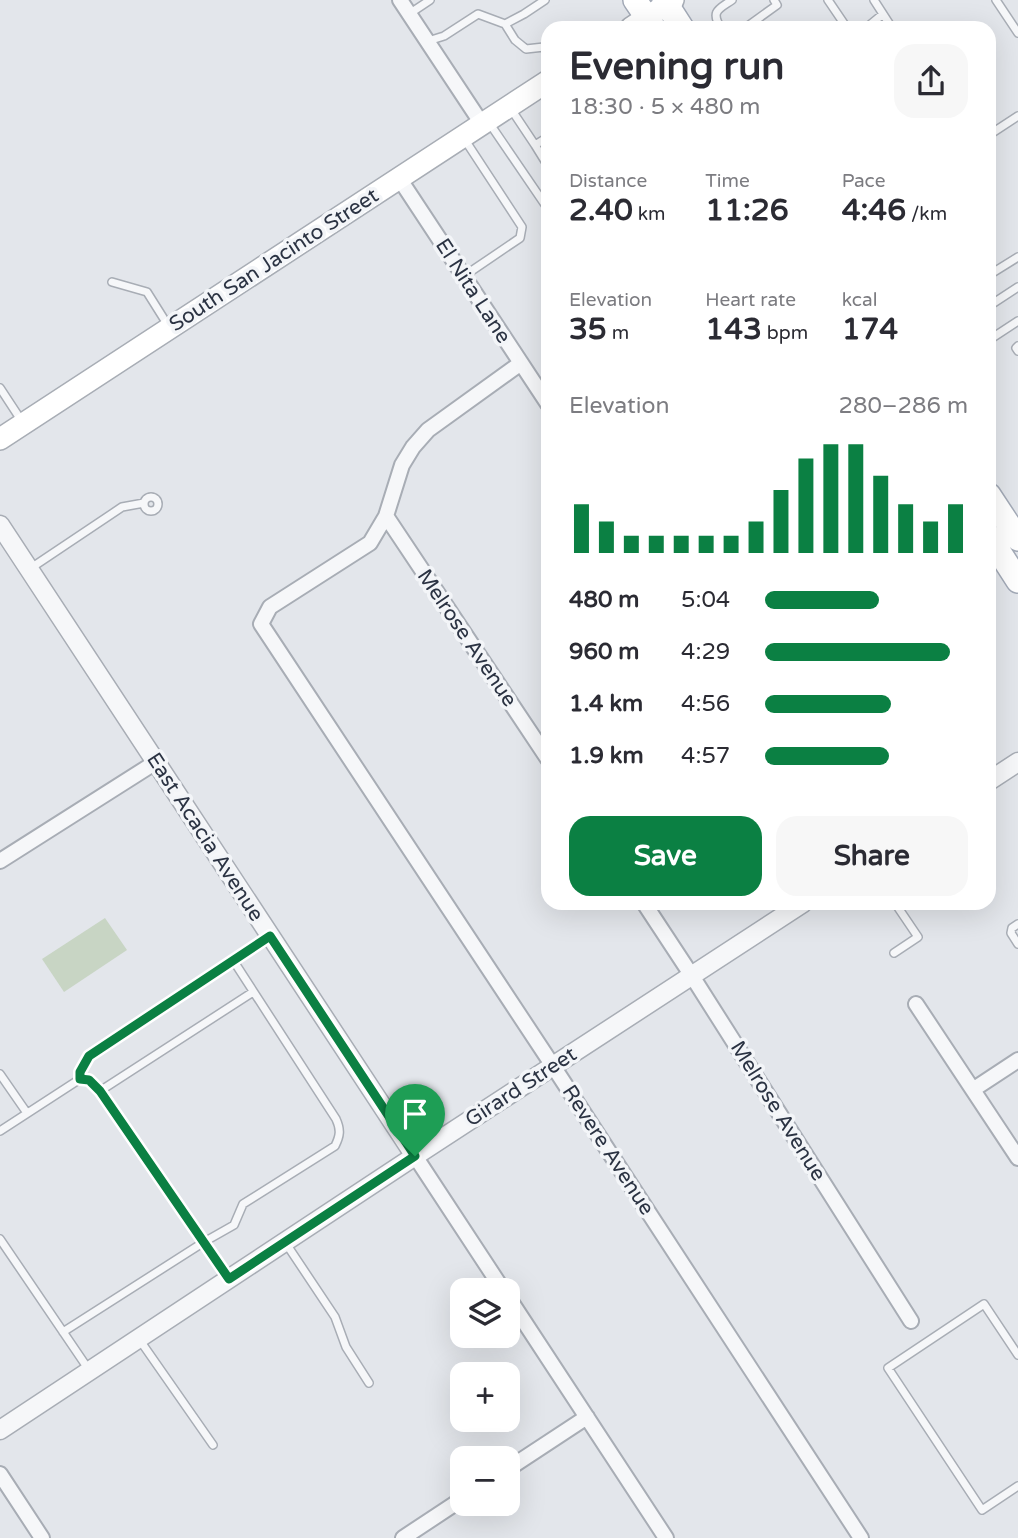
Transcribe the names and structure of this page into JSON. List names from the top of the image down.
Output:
{
  "streets": {
    "main road": ["South San Jacinto Street"],
    "street": [
      "El Nita Lane",
      "Melrose Avenue",
      "East Acacia Avenue",
      "Girard Street",
      "Revere Avenue"
    ]
  },
  "crossings": [
    ["South San Jacinto Street", "El Nita Lane"],
    ["Melrose Avenue", "Girard Street"],
    ["Melrose Avenue", "Revere Avenue"],
    ["East Acacia Avenue", "Girard Street"],
    ["Girard Street", "Revere Avenue"]
  ],
  "page": {
    "heading": ["Evening run", "18:30 · 5 × 480 m"],
    "stats": [
      ["Distance", "2.40 km"],
      ["Time", "11:26"],
      ["Pace", "4:46 /km"],
      ["Elevation", "35 m"],
      ["Heart rate", "143 bpm"],
      ["kcal", "174"]
    ],
    "chart": ["Elevation", "280–286 m"],
    "list": [
      {
        "name": "480 m",
        "note": "5:04"
      },
      {
        "name": "960 m",
        "note": "4:29"
      },
      {
        "name": "1.4 km",
        "note": "4:56"
      },
      {
        "name": "1.9 km",
        "note": "4:57"
      }
    ],
    "buttons": ["Save", "Share"],
    "map_buttons": ["+", "−"]
  }
}
